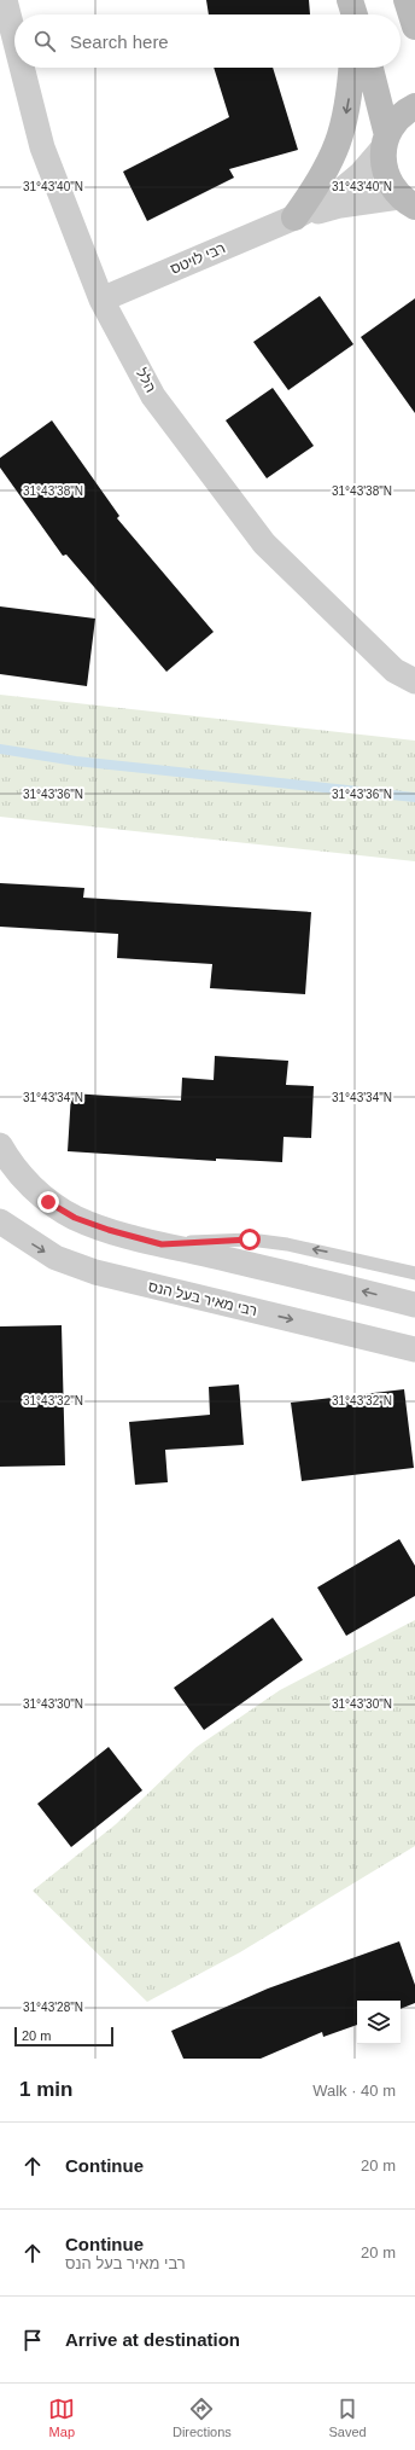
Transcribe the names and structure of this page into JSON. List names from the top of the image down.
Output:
{
  "streets": {
    "street": ["רבי לויטס", "הלל", "רבי מאיר בעל הנס"]
  },
  "crossings": [
    ["רבי לויטס", "הלל"]
  ],
  "scale_bar": "20 m",
  "page": {
    "search": "Search here",
    "scale": "20 m",
    "heading": ["1 min", "Walk · 40 m"],
    "list": [
      ["Continue", "20 m"],
      ["Continue", "רבי מאיר בעל הנס", "20 m"],
      "Arrive at destination"
    ],
    "nav": ["Map", "Directions", "Saved"]
  },
  "coordinates": [
    "31°43'40\"N",
    "31°43'38\"N",
    "31°43'36\"N",
    "31°43'34\"N",
    "31°43'32\"N",
    "31°43'30\"N",
    "31°43'28\"N"
  ]
}
